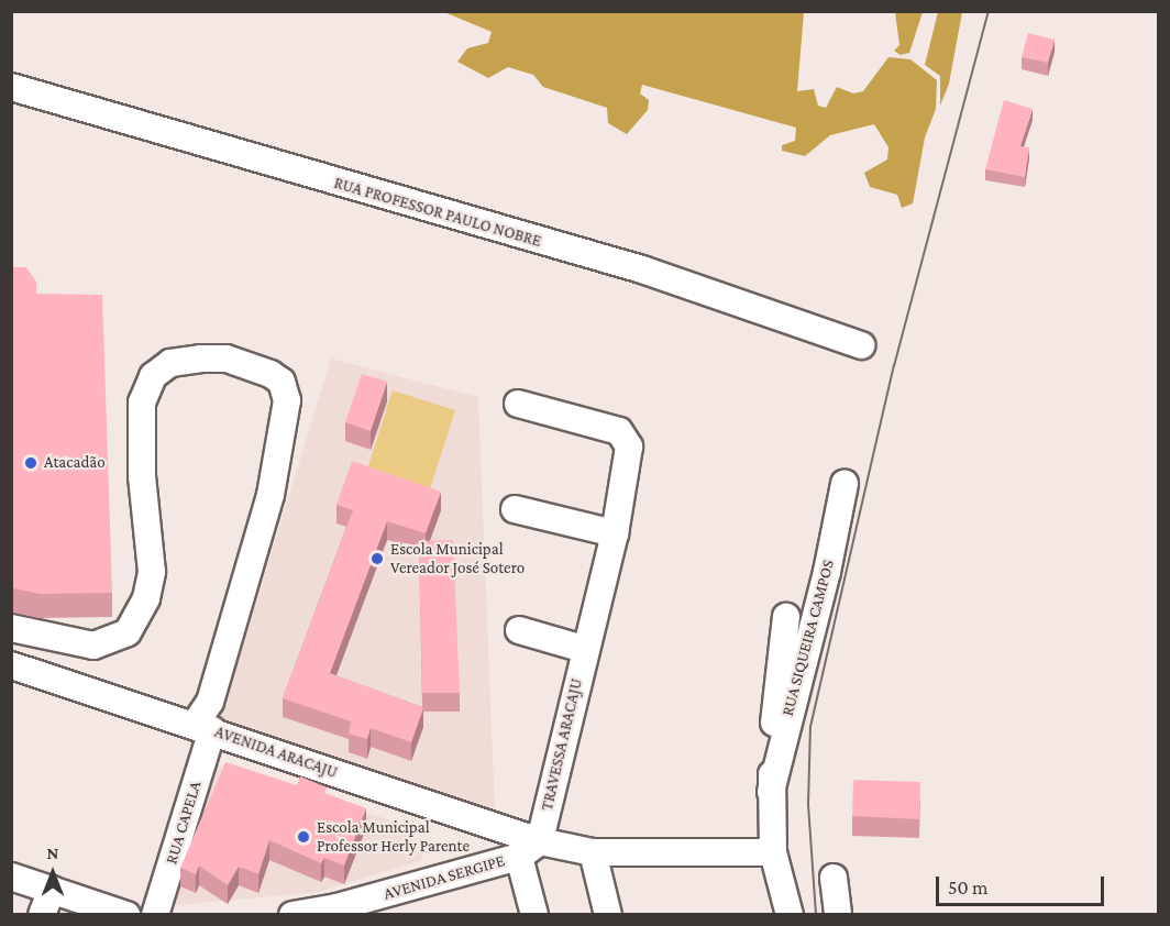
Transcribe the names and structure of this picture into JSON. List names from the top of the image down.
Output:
{
  "streets": {
    "street": [
      "RUA PROFESSOR PAULO NOBRE",
      "RUA SIQUEIRA CAMPOS",
      "TRAVESSA ARACAJU",
      "AVENIDA ARACAJU",
      "RUA CAPELA",
      "AVENIDA SERGIPE"
    ]
  },
  "crossings": [
    ["RUA SIQUEIRA CAMPOS", "AVENIDA ARACAJU"],
    ["TRAVESSA ARACAJU", "AVENIDA ARACAJU"],
    ["TRAVESSA ARACAJU", "AVENIDA SERGIPE"],
    ["AVENIDA ARACAJU", "RUA CAPELA"],
    ["AVENIDA ARACAJU", "AVENIDA SERGIPE"]
  ],
  "places": ["Atacadão", "Escola Municipal Vereador José Sotero", "Escola Municipal Professor Herly Parente"],
  "scale_bar": "50 m",
  "north": "top"
}
